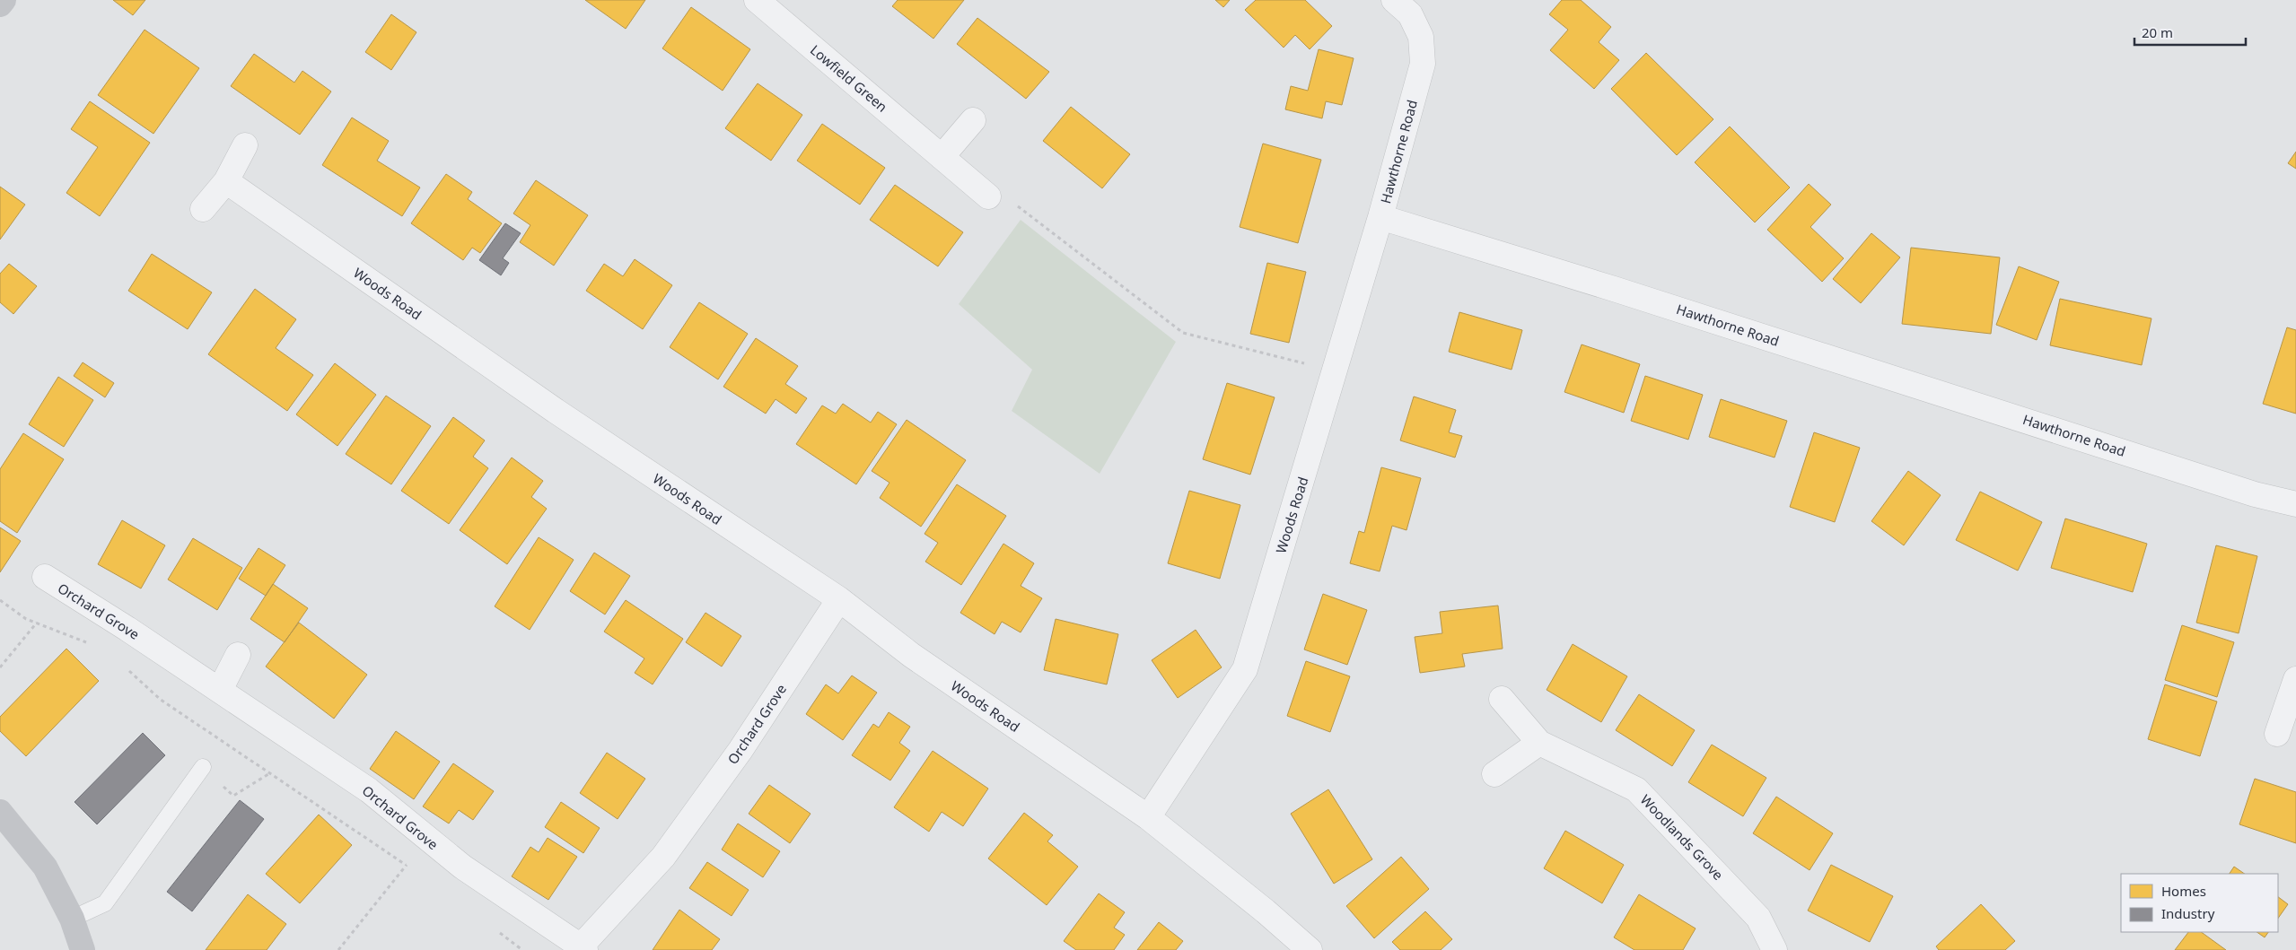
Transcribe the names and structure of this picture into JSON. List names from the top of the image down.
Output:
{
  "streets": {
    "street": [
      "Lowfield Green",
      "Hawthorne Road",
      "Woods Road",
      "Orchard Grove",
      "Woodlands Grove"
    ]
  },
  "crossings": [
    ["Hawthorne Road", "Woods Road"],
    ["Woods Road", "Orchard Grove"]
  ],
  "legend": ["Homes", "Industry"],
  "scale_bar": "20 m"
}
